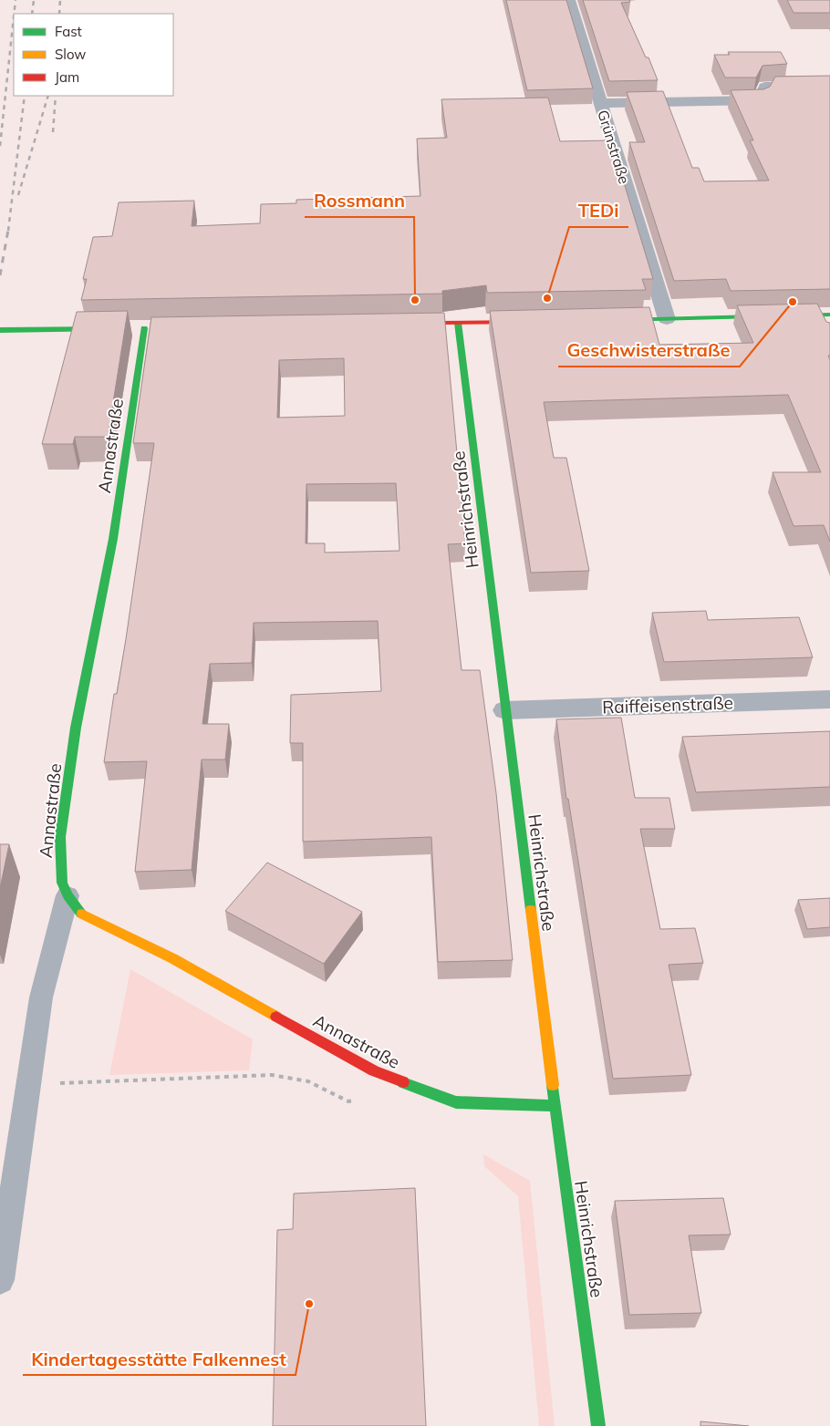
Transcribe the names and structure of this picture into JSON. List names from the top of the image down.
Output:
{
  "streets": {
    "street": [
      "Grünstraße",
      "Annastraße",
      "Heinrichstraße",
      "Raiffeisenstraße"
    ]
  },
  "crossings": [
    ["Annastraße", "Heinrichstraße"],
    ["Heinrichstraße", "Raiffeisenstraße"]
  ],
  "places": [
    "TEDi",
    "Rossmann",
    "Geschwisterstraße",
    "Kindertagesstätte Falkennest"
  ],
  "legend": ["Fast", "Slow", "Jam"]
}
